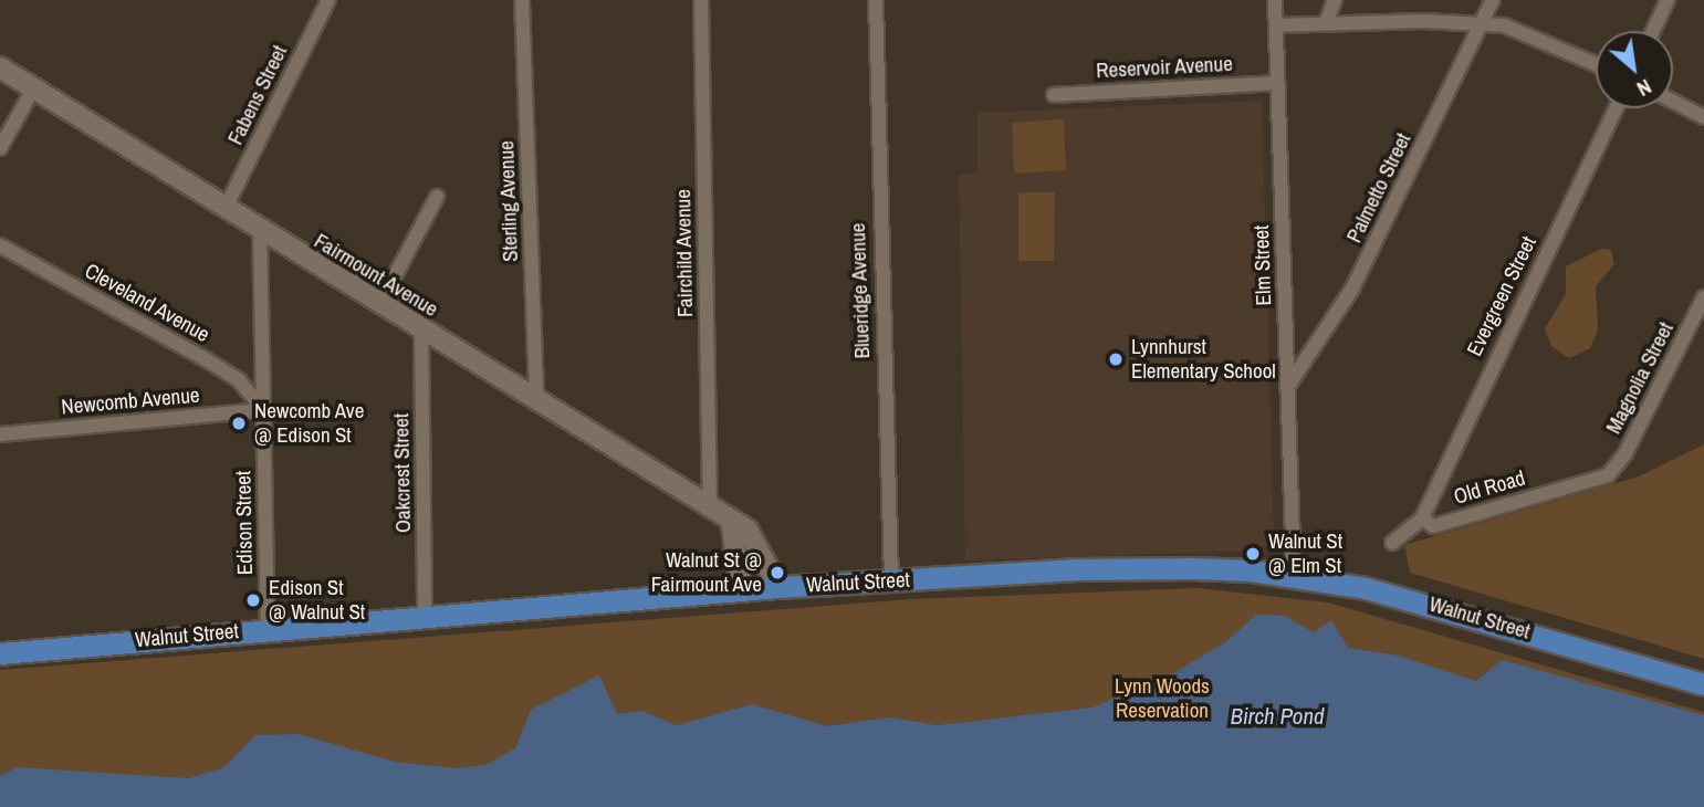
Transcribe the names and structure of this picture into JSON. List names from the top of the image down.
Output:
{
  "streets": {
    "main road": ["Walnut Street"],
    "street": [
      "Reservoir Avenue",
      "Fabens Street",
      "Palmetto Street",
      "Sterling Avenue",
      "Fairchild Avenue",
      "Elm Street",
      "Fairmount Avenue",
      "Blueridge Avenue",
      "Evergreen Street",
      "Cleveland Avenue",
      "Magnolia Street",
      "Newcomb Avenue",
      "Oakcrest Street",
      "Old Road",
      "Edison Street"
    ]
  },
  "crossings": [
    ["Reservoir Avenue", "Elm Street"],
    ["Fabens Street", "Fairmount Avenue"],
    ["Palmetto Street", "Elm Street"],
    ["Sterling Avenue", "Fairmount Avenue"],
    ["Fairchild Avenue", "Fairmount Avenue"],
    ["Elm Street", "Walnut Street"],
    ["Fairmount Avenue", "Oakcrest Street"],
    ["Fairmount Avenue", "Edison Street"],
    ["Fairmount Avenue", "Walnut Street"],
    ["Blueridge Avenue", "Walnut Street"],
    ["Evergreen Street", "Old Road"],
    ["Cleveland Avenue", "Newcomb Avenue"],
    ["Cleveland Avenue", "Edison Street"],
    ["Magnolia Street", "Old Road"],
    ["Newcomb Avenue", "Edison Street"],
    ["Oakcrest Street", "Walnut Street"],
    ["Edison Street", "Walnut Street"]
  ],
  "water": ["Birch Pond"],
  "parks": ["Lynn Woods Reservation"],
  "places": [
    "Lynnhurst Elementary School",
    "Newcomb Ave @ Edison St",
    "Walnut St @ Elm St",
    "Walnut St @ Fairmount Ave",
    "Edison St @ Walnut St"
  ],
  "north": "bottom right"
}
